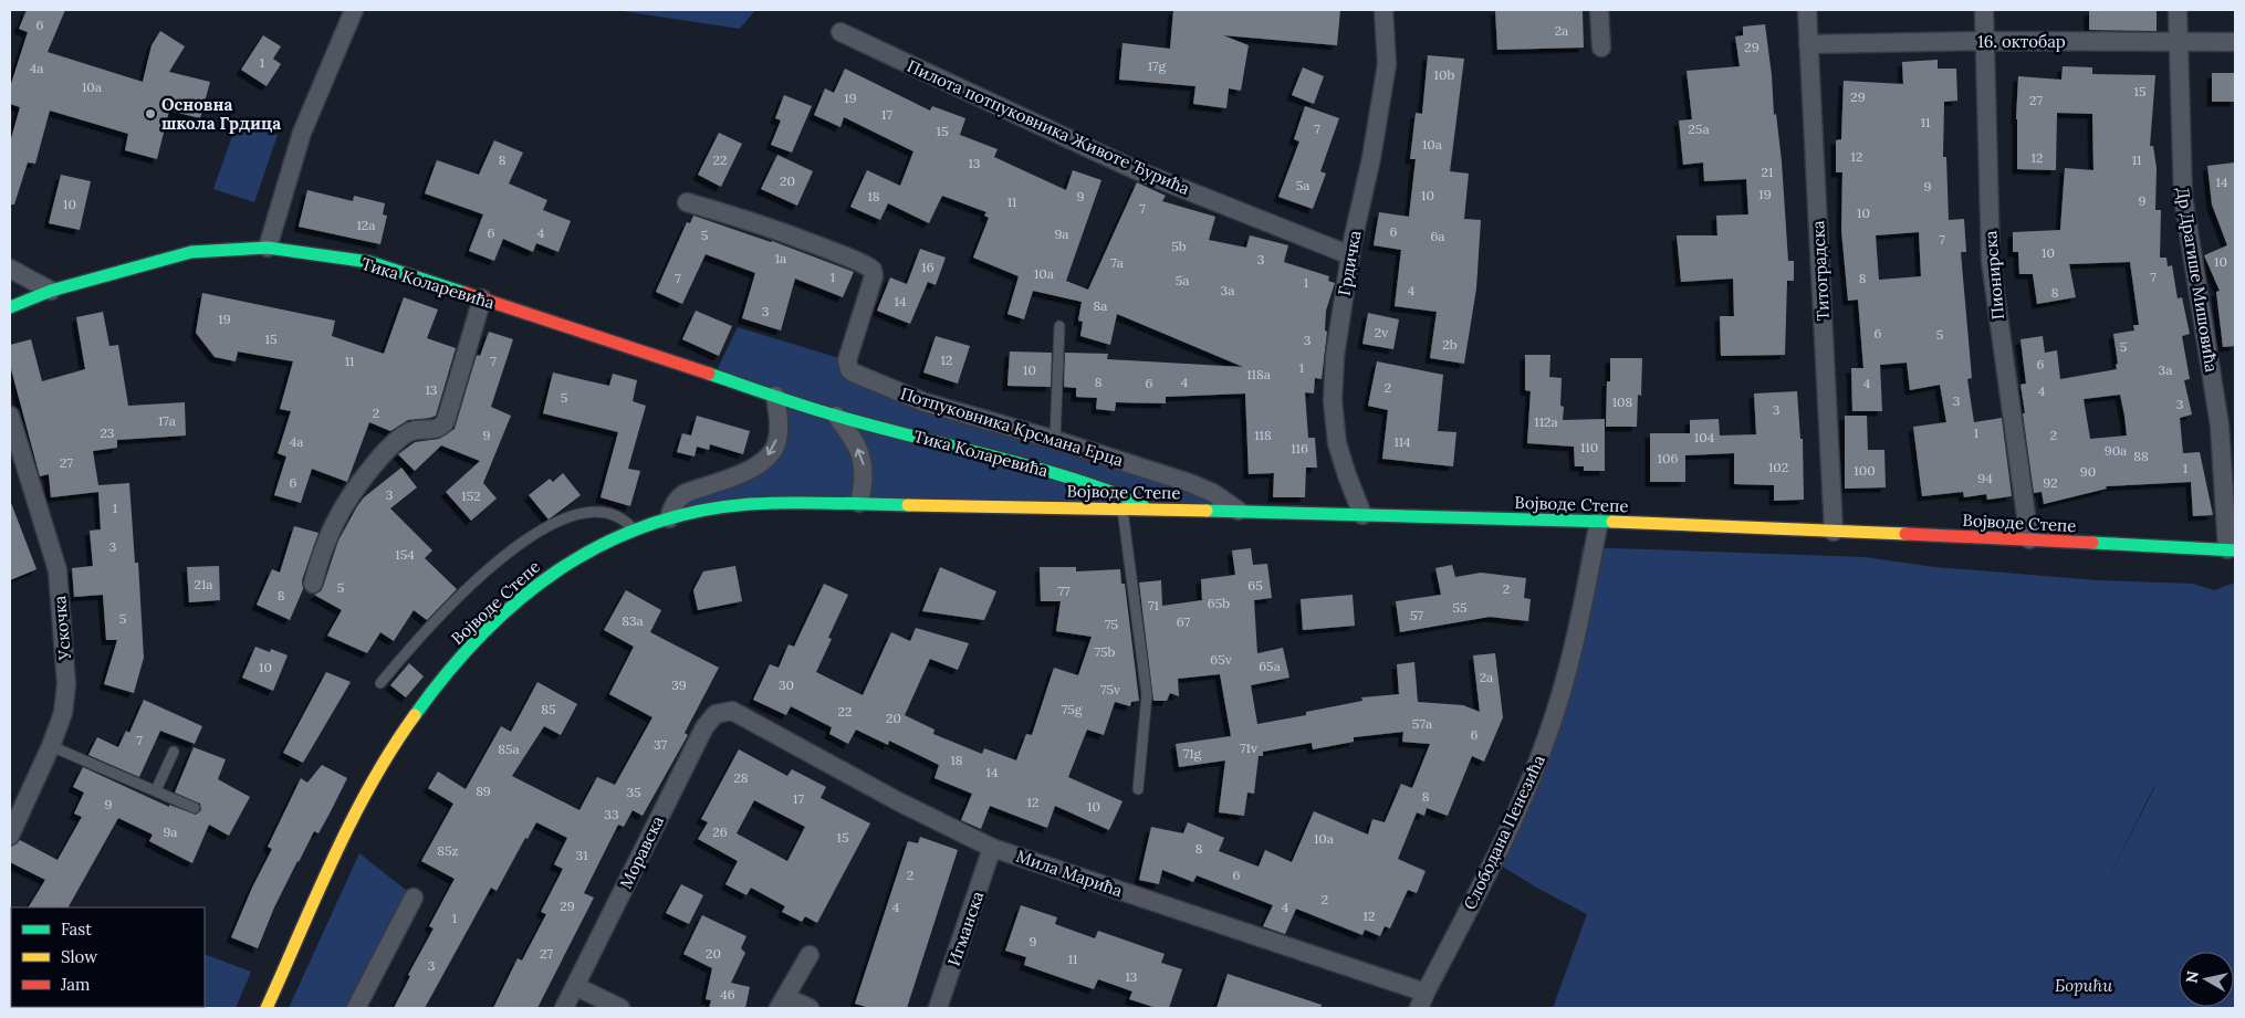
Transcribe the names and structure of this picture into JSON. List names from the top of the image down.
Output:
{
  "streets": {
    "street": [
      "16. октобар",
      "Пилота потпуковника Животе Ђурића",
      "Грдичка",
      "Титоградска",
      "Пионирска",
      "Др Драгише Мишовића",
      "Тика Коларевића",
      "Потпуковника Крсмана Ерца",
      "Војводе Степе",
      "Ускочка",
      "Слободана Пенезића",
      "Моравска",
      "Мила Марића",
      "Игманска"
    ]
  },
  "crossings": [
    ["16. октобар", "Титоградска"],
    ["16. октобар", "Пионирска"],
    ["16. октобар", "Др Драгише Мишовића"],
    ["Пилота потпуковника Животе Ђурића", "Грдичка"],
    ["Грдичка", "Војводе Степе"],
    ["Титоградска", "Војводе Степе"],
    ["Пионирска", "Војводе Степе"],
    ["Др Драгише Мишовића", "Војводе Степе"],
    ["Тика Коларевића", "Војводе Степе"],
    ["Потпуковника Крсмана Ерца", "Војводе Степе"],
    ["Војводе Степе", "Слободана Пенезића"],
    ["Слободана Пенезића", "Мила Марића"],
    ["Моравска", "Мила Марића"],
    ["Мила Марића", "Игманска"]
  ],
  "parks": ["Борићи"],
  "places": ["Основна школа Грдица"],
  "house_numbers": [
    "6",
    "2a",
    "29",
    "1",
    "17g",
    "4a",
    "10b",
    "10a",
    "15",
    "29",
    "19",
    "27",
    "17",
    "11",
    "7",
    "25a",
    "15",
    "10a",
    "12",
    "12",
    "8",
    "22",
    "11",
    "13",
    "21",
    "20",
    "14",
    "5a",
    "9",
    "19",
    "10",
    "18",
    "9",
    "9",
    "11",
    "10",
    "7",
    "10",
    "12a",
    "6",
    "6",
    "4",
    "9a",
    "5",
    "6a",
    "7",
    "5b",
    "10",
    "1a",
    "3",
    "10",
    "7a",
    "16",
    "10a",
    "1",
    "7",
    "7",
    "8",
    "5a",
    "1",
    "3a",
    "4",
    "8",
    "14",
    "8a",
    "3",
    "19",
    "2v",
    "6",
    "5",
    "15",
    "3",
    "2b",
    "5",
    "12",
    "11",
    "7",
    "6",
    "1",
    "10",
    "3a",
    "118a",
    "8",
    "4",
    "6",
    "4",
    "2",
    "13",
    "4",
    "5",
    "3",
    "108",
    "3",
    "3",
    "2",
    "17a",
    "112a",
    "23",
    "1",
    "9",
    "118",
    "2",
    "104",
    "4a",
    "114",
    "110",
    "116",
    "90a",
    "88",
    "106",
    "27",
    "102",
    "1",
    "100",
    "90",
    "94",
    "6",
    "92",
    "3",
    "152",
    "1",
    "3",
    "154",
    "21a",
    "65",
    "5",
    "2",
    "77",
    "8",
    "65b",
    "71",
    "55",
    "57",
    "5",
    "83a",
    "67",
    "75",
    "75b",
    "65v",
    "65a",
    "10",
    "2a",
    "39",
    "30",
    "75v",
    "85",
    "75g",
    "22",
    "20",
    "57a",
    "6",
    "7",
    "37",
    "71v",
    "85a",
    "71g",
    "18",
    "14",
    "28",
    "89",
    "35",
    "8",
    "17",
    "12",
    "9",
    "10",
    "33",
    "9a",
    "26",
    "15",
    "10a",
    "8",
    "85z",
    "31",
    "2",
    "6",
    "2",
    "29",
    "4",
    "4",
    "12",
    "1",
    "9",
    "27",
    "20",
    "11",
    "3",
    "13",
    "46"
  ],
  "legend": ["Fast", "Slow", "Jam"],
  "north": "left"
}
